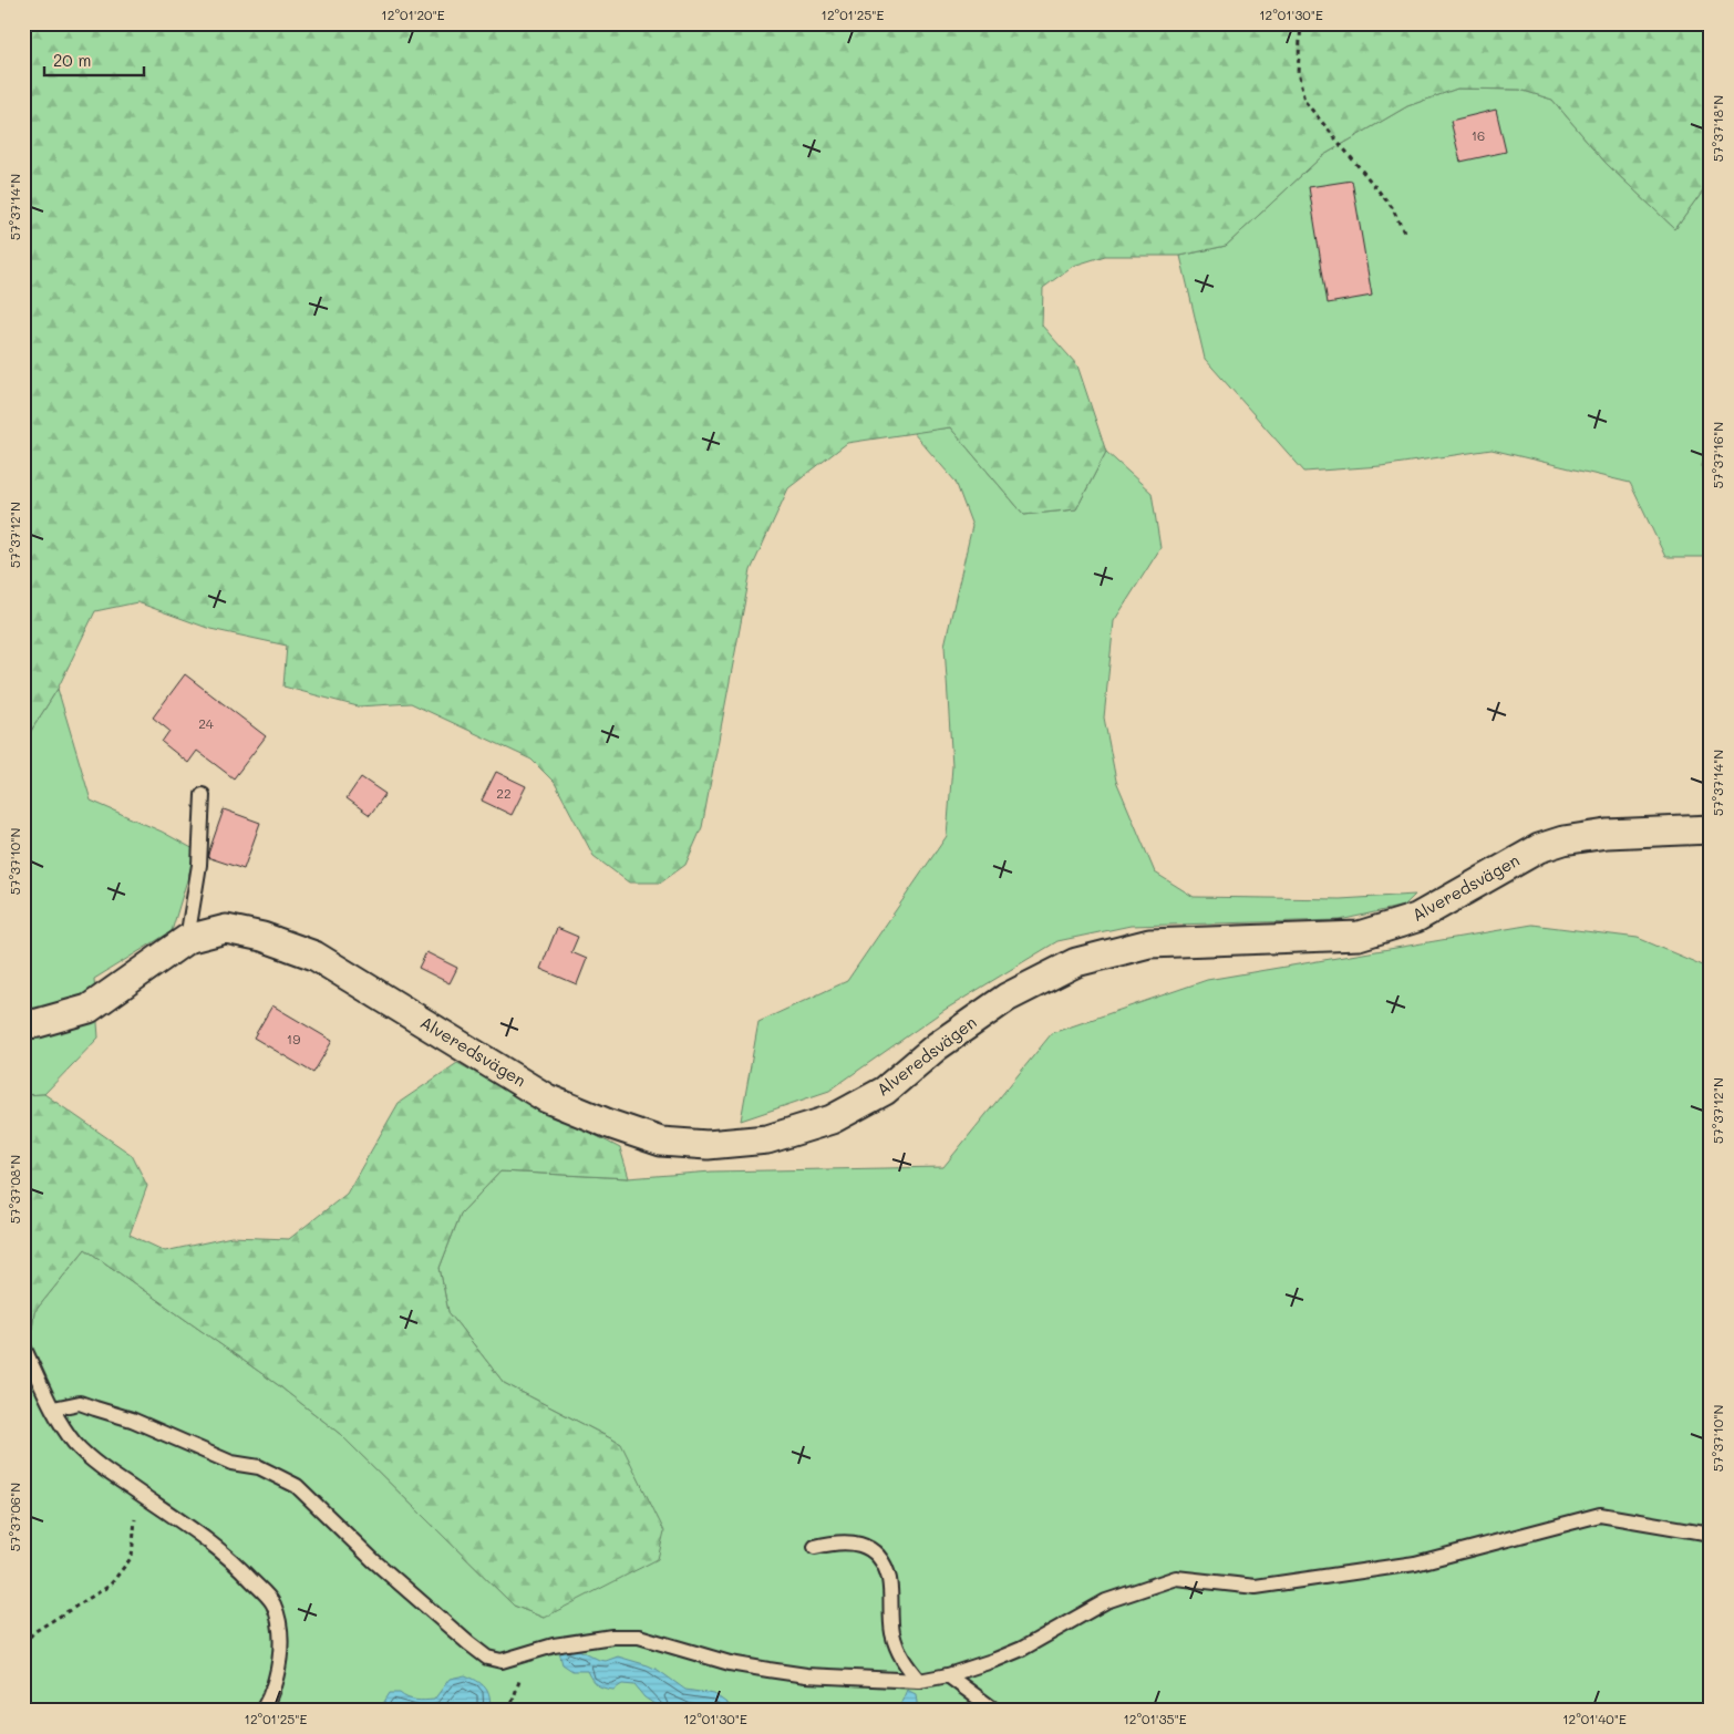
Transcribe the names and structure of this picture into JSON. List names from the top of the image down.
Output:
{
  "streets": {
    "street": ["Alveredsvägen"]
  },
  "house_numbers": [
    "16",
    "24",
    "22",
    "19"
  ],
  "scale_bar": "20 m",
  "coordinates": [
    "12°01'20\"E",
    "12°01'25\"E",
    "12°01'30\"E",
    "57°37'18\"N",
    "57°37'14\"N",
    "57°37'16\"N",
    "57°37'12\"N",
    "57°37'10\"N",
    "57°37'08\"N",
    "57°37'06\"N",
    "12°01'35\"E",
    "12°01'40\"E"
  ]
}
